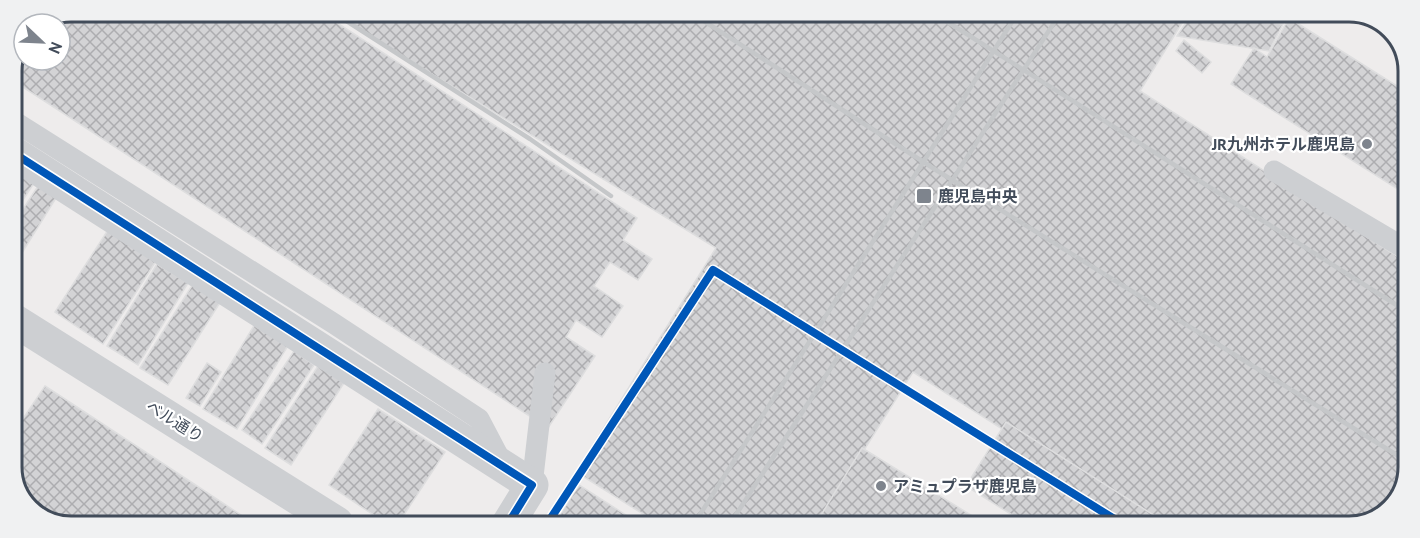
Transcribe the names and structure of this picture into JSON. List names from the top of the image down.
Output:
{
  "streets": {
    "street": ["ベル通り"]
  },
  "places": {
    "other": ["JR九州ホテル鹿児島", "アミュプラザ鹿児島"],
    "transit": ["鹿児島中央"]
  },
  "north": "bottom right"
}
